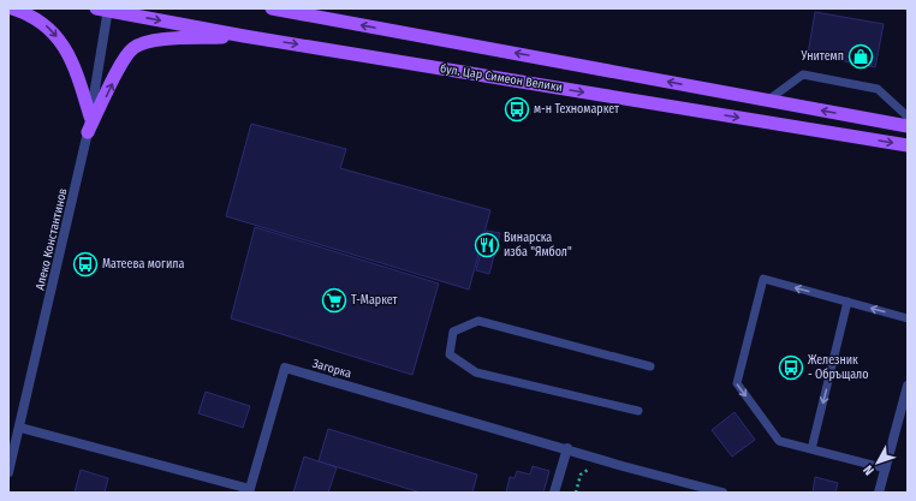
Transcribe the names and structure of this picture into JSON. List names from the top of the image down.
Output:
{
  "streets": {
    "main road": ["бул. Цар Симеон Велики"],
    "street": ["Алеко Константинов", "Загорка"]
  },
  "crossings": [
    ["бул. Цар Симеон Велики", "Алеко Константинов"],
    ["Алеко Константинов", "Загорка"]
  ],
  "places": {
    "shop": ["Унитемп"],
    "bus stop": ["м-н Техномаркет", "Матеева могила", "Железник - Обръщало"],
    "restaurant": ["Винарска изба \"Ямбол\""],
    "supermarket": ["Т-Маркет"]
  },
  "north": "bottom left"
}
